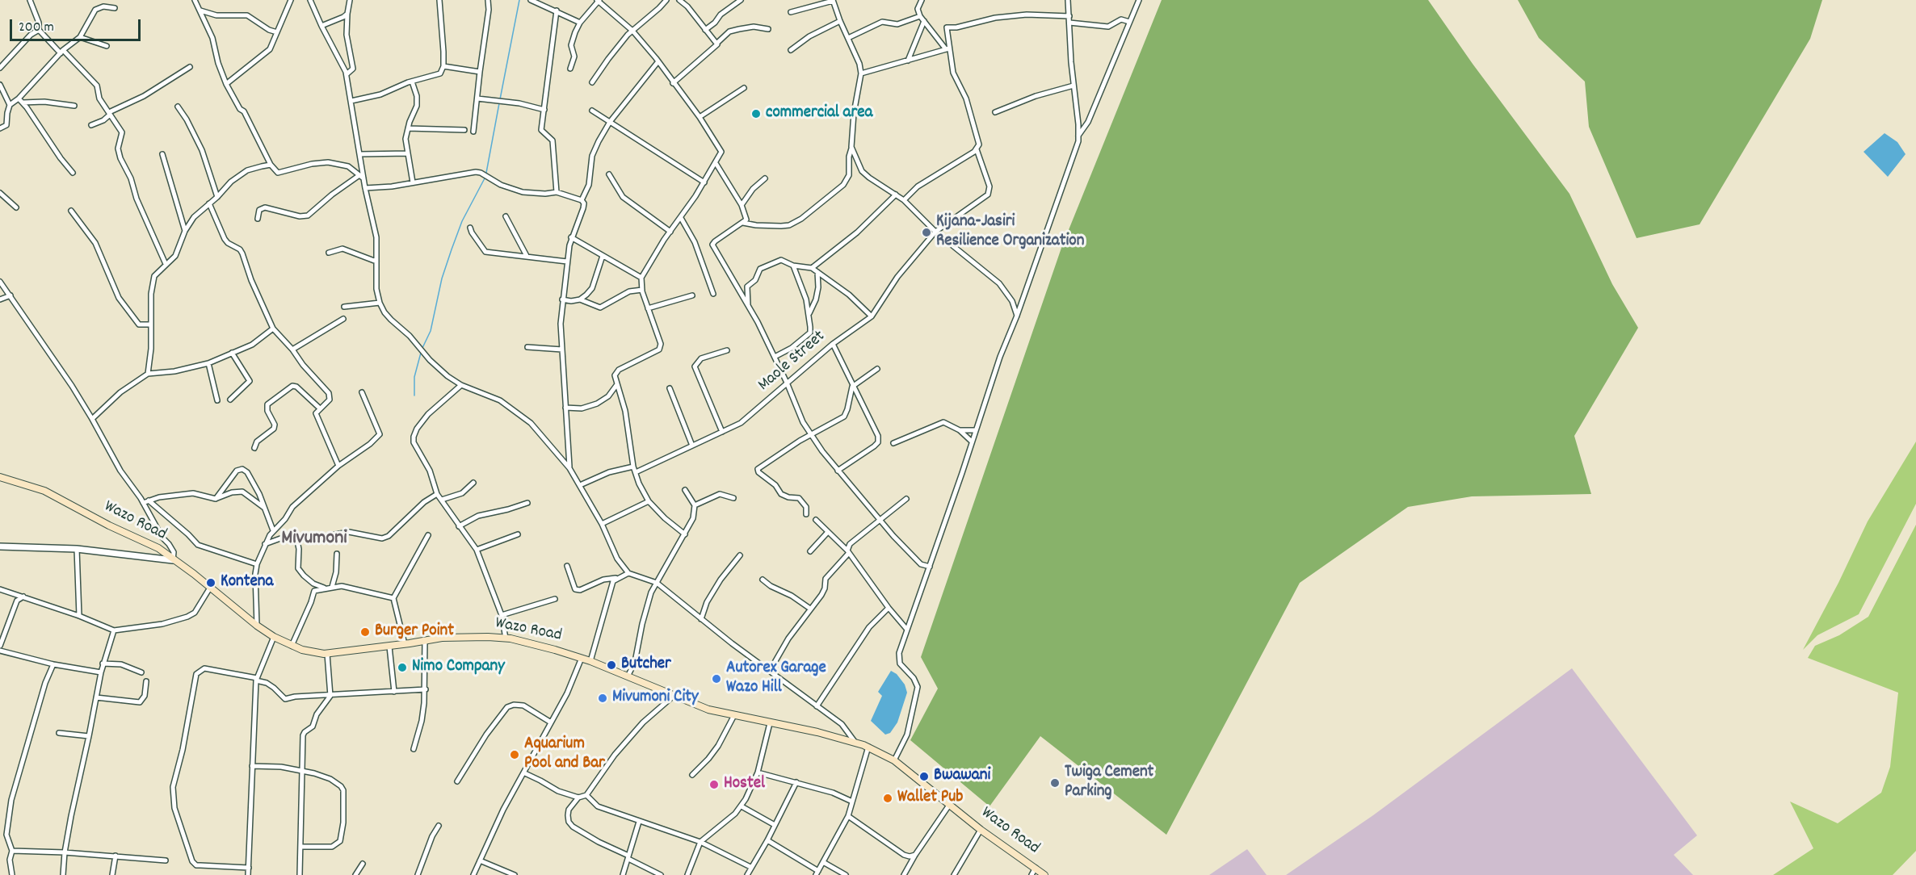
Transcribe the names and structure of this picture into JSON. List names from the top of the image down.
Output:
{
  "streets": {
    "main road": ["Wazo Road"],
    "street": ["Maole Street"]
  },
  "districts": ["Mivumoni"],
  "places": [
    "commercial area",
    "Kijana-Jasiri Resilience Organization",
    "Kontena",
    "Burger Point",
    "Butcher",
    "Nimo Company",
    "Autorex Garage Wazo Hill",
    "Mivumoni City",
    "Aquarium Pool and Bar",
    "Bwawani",
    "Twiga Cement Parking",
    "Hostel",
    "Wallet Pub"
  ],
  "scale_bar": "200 m"
}
